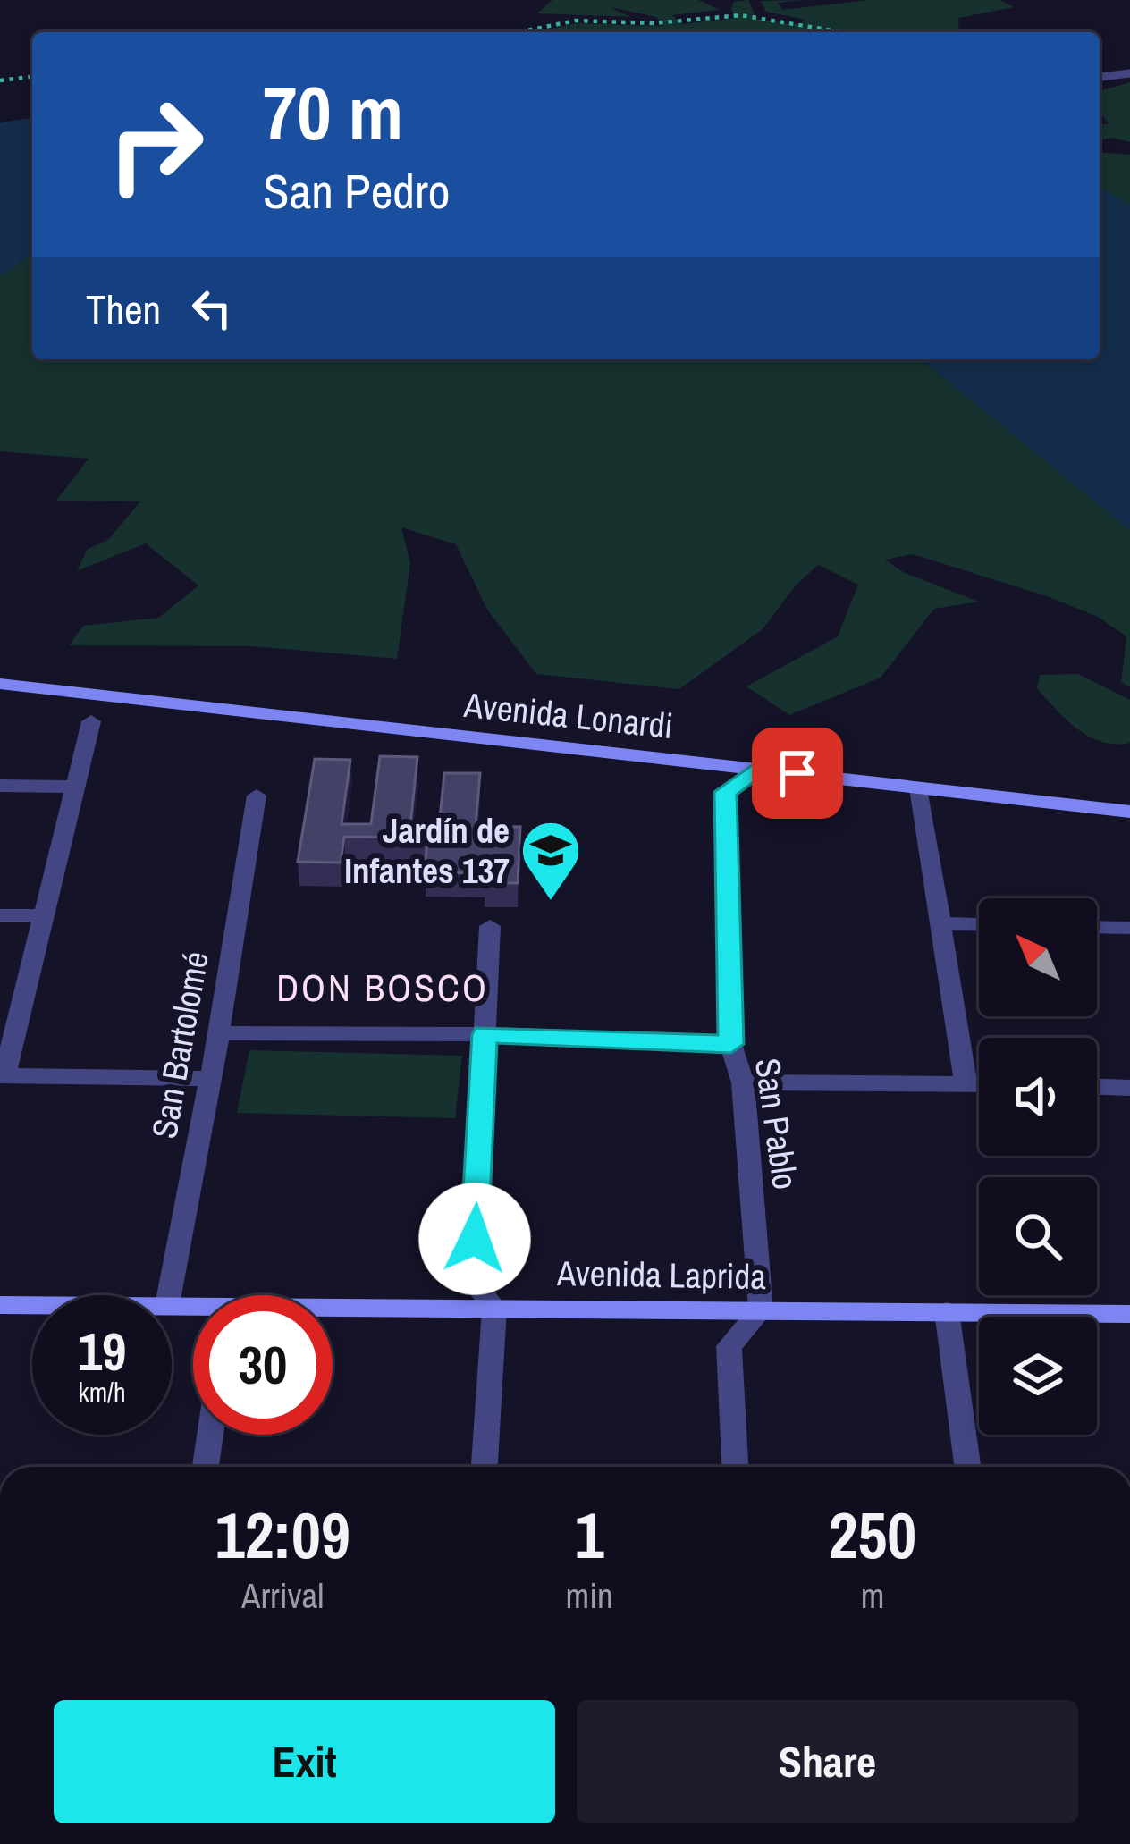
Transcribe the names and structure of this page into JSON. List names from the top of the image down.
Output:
{
  "streets": {
    "street": [
      "Avenida Lonardi",
      "San Bartolomé",
      "San Pablo",
      "Avenida Laprida"
    ]
  },
  "crossings": [
    ["Avenida Lonardi", "San Pablo"],
    ["San Pablo", "Avenida Laprida"]
  ],
  "districts": ["DON BOSCO"],
  "places": {
    "school or university": ["Jardín de Infantes 137"]
  },
  "north": "top left",
  "page": {
    "turn": ["70 m", "San Pedro"],
    "then": "Then",
    "speed": "19 km/h",
    "limit": "30",
    "eta": [
      "12:09",
      "Arrival",
      "1",
      "min",
      "250",
      "m"
    ],
    "buttons": ["Exit", "Share"]
  }
}
